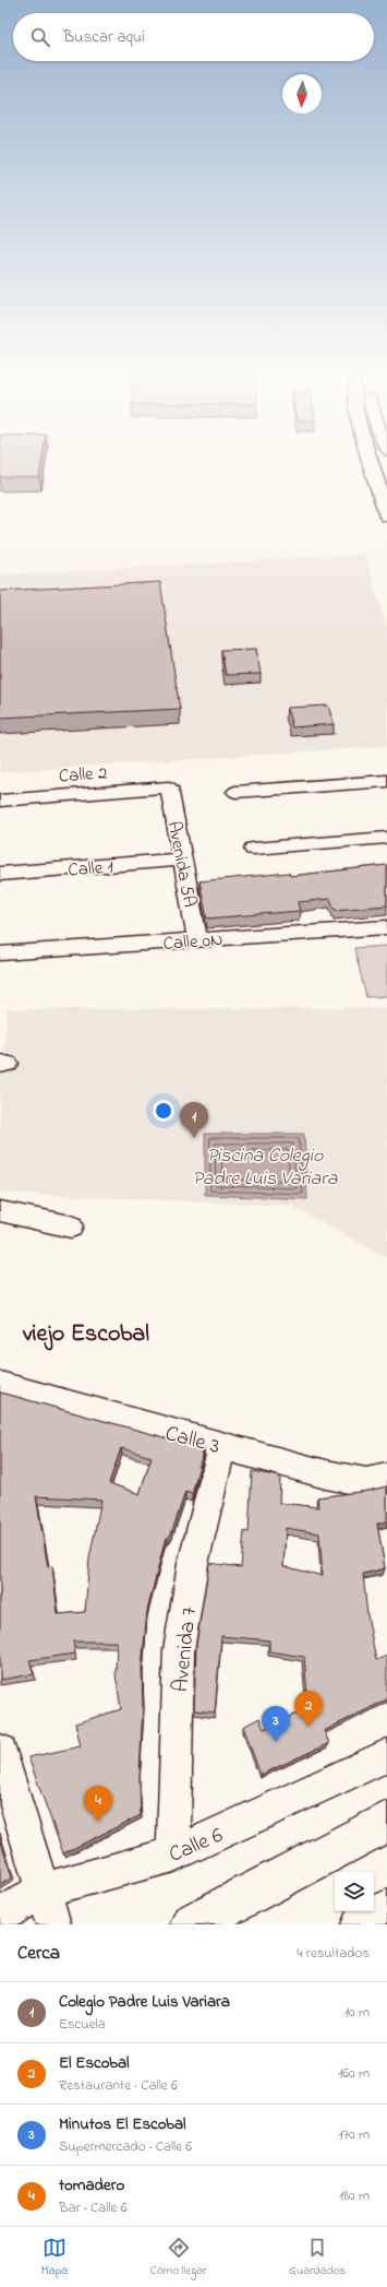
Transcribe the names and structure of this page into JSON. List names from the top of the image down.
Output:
{
  "streets": {
    "street": [
      "Calle 2",
      "Avenida 5A",
      "Calle 1",
      "Calle 0N",
      "Calle 3",
      "Avenida 7",
      "Calle 6"
    ]
  },
  "crossings": [
    ["Calle 2", "Avenida 5A"],
    ["Avenida 5A", "Calle 1"],
    ["Avenida 5A", "Calle 0N"],
    ["Calle 3", "Avenida 7"],
    ["Avenida 7", "Calle 6"]
  ],
  "districts": ["viejo Escobal"],
  "water": ["Piscina Colegio Padre Luis Variara"],
  "north": "bottom",
  "page": {
    "search": "Buscar aquí",
    "pins": [
      "1",
      "2",
      "3",
      "4"
    ],
    "heading": ["Cerca", "4 resultados"],
    "list": [
      {
        "mark": "1",
        "name": "Colegio Padre Luis Variara",
        "note": "Escuela",
        "value": "10 m"
      },
      {
        "mark": "2",
        "name": "El Escobal",
        "note": "Restaurante · Calle 6",
        "value": "160 m"
      },
      {
        "mark": "3",
        "name": "Minutos El Escobal",
        "note": "Supermercado · Calle 6",
        "value": "170 m"
      },
      {
        "mark": "4",
        "name": "tomadero",
        "note": "Bar · Calle 6",
        "value": "180 m"
      }
    ],
    "nav": ["Mapa", "Cómo llegar", "Guardados"]
  }
}
